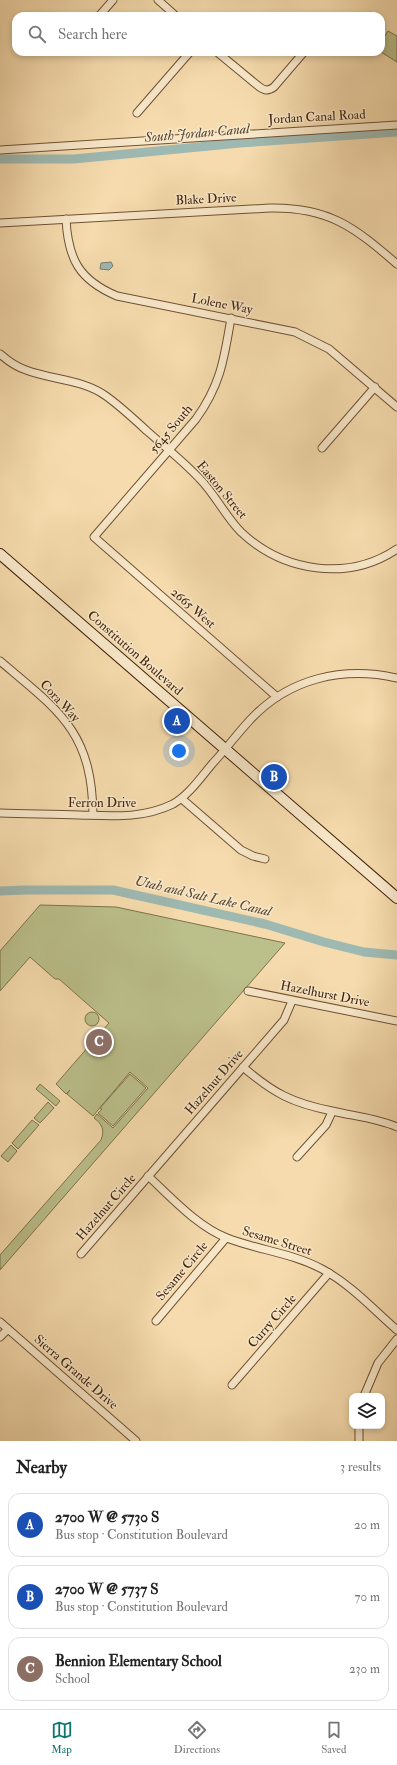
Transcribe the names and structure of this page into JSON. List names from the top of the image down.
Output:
{
  "streets": {
    "main road": ["Constitution Boulevard"],
    "street": [
      "Jordan Canal Road",
      "Blake Drive",
      "Lolene Way",
      "5645 South",
      "Easton Street",
      "2665 West",
      "Cora Way",
      "Ferron Drive",
      "Hazelhurst Drive",
      "Hazelnut Drive",
      "Hazelnut Circle",
      "Sesame Street",
      "Sesame Circle",
      "Curry Circle",
      "Sierra Grande Drive"
    ]
  },
  "crossings": [
    ["Blake Drive", "Lolene Way"],
    ["Lolene Way", "5645 South"],
    ["5645 South", "Easton Street"],
    ["5645 South", "2665 West"],
    ["2665 West", "Ferron Drive"],
    ["Constitution Boulevard", "Ferron Drive"],
    ["Cora Way", "Ferron Drive"],
    ["Hazelhurst Drive", "Hazelnut Drive"],
    ["Hazelnut Drive", "Hazelnut Circle"],
    ["Hazelnut Drive", "Sesame Street"],
    ["Hazelnut Circle", "Sesame Street"],
    ["Sesame Street", "Sesame Circle"],
    ["Sesame Street", "Curry Circle"]
  ],
  "water": ["South Jordan Canal", "Utah and Salt Lake Canal"],
  "page": {
    "search": "Search here",
    "pins": ["A", "B", "C"],
    "heading": ["Nearby", "3 results"],
    "list": [
      {
        "mark": "A",
        "name": "2700 W @ 5730 S",
        "note": "Bus stop · Constitution Boulevard",
        "value": "20 m"
      },
      {
        "mark": "B",
        "name": "2700 W @ 5737 S",
        "note": "Bus stop · Constitution Boulevard",
        "value": "70 m"
      },
      {
        "mark": "C",
        "name": "Bennion Elementary School",
        "note": "School",
        "value": "230 m"
      }
    ],
    "nav": ["Map", "Directions", "Saved"]
  }
}
